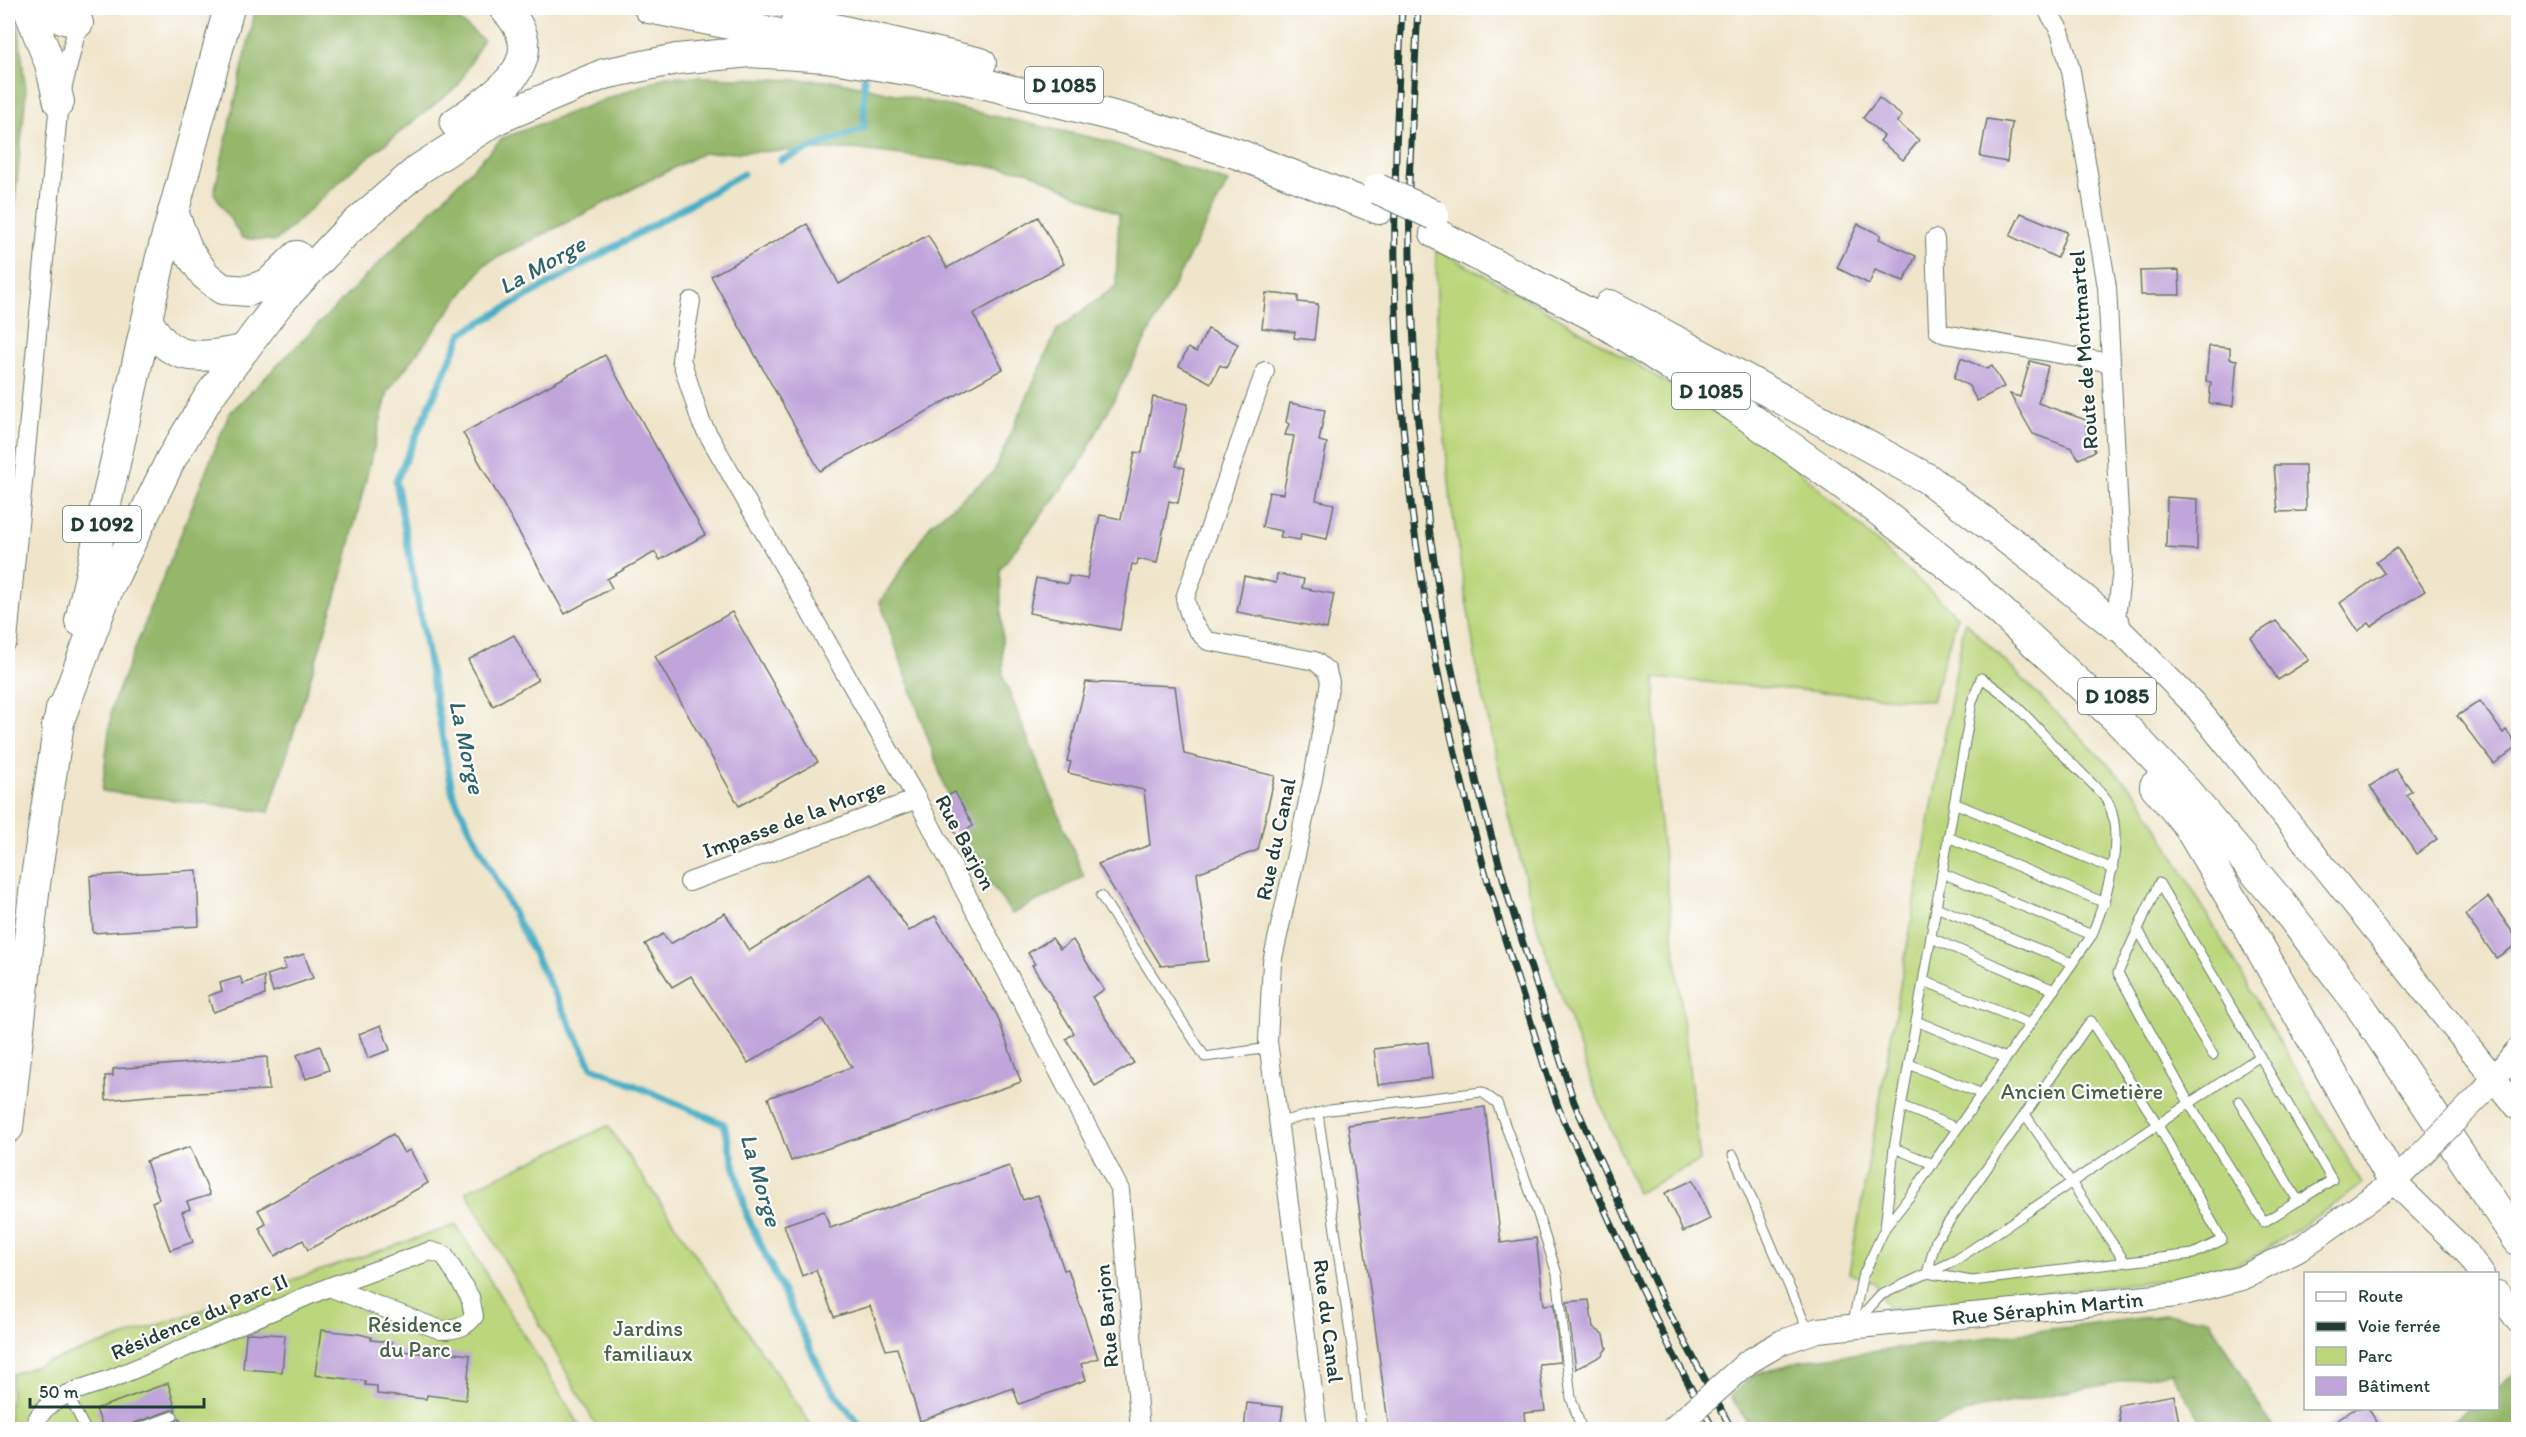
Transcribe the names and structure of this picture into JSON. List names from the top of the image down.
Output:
{
  "streets": {
    "main road": ["D 1085", "D 1092"],
    "street": [
      "Route de Montmartel",
      "Impasse de la Morge",
      "Rue du Canal",
      "Rue Barjon",
      "Rue Séraphin Martin",
      "Résidence du Parc II"
    ]
  },
  "crossings": [
    ["Impasse de la Morge", "Rue Barjon"]
  ],
  "water": ["La Morge"],
  "parks": ["Ancien Cimetière", "Résidence du Parc", "Jardins familiaux"],
  "legend": [
    "Route",
    "Voie ferrée",
    "Parc",
    "Bâtiment"
  ],
  "scale_bar": "50 m"
}
